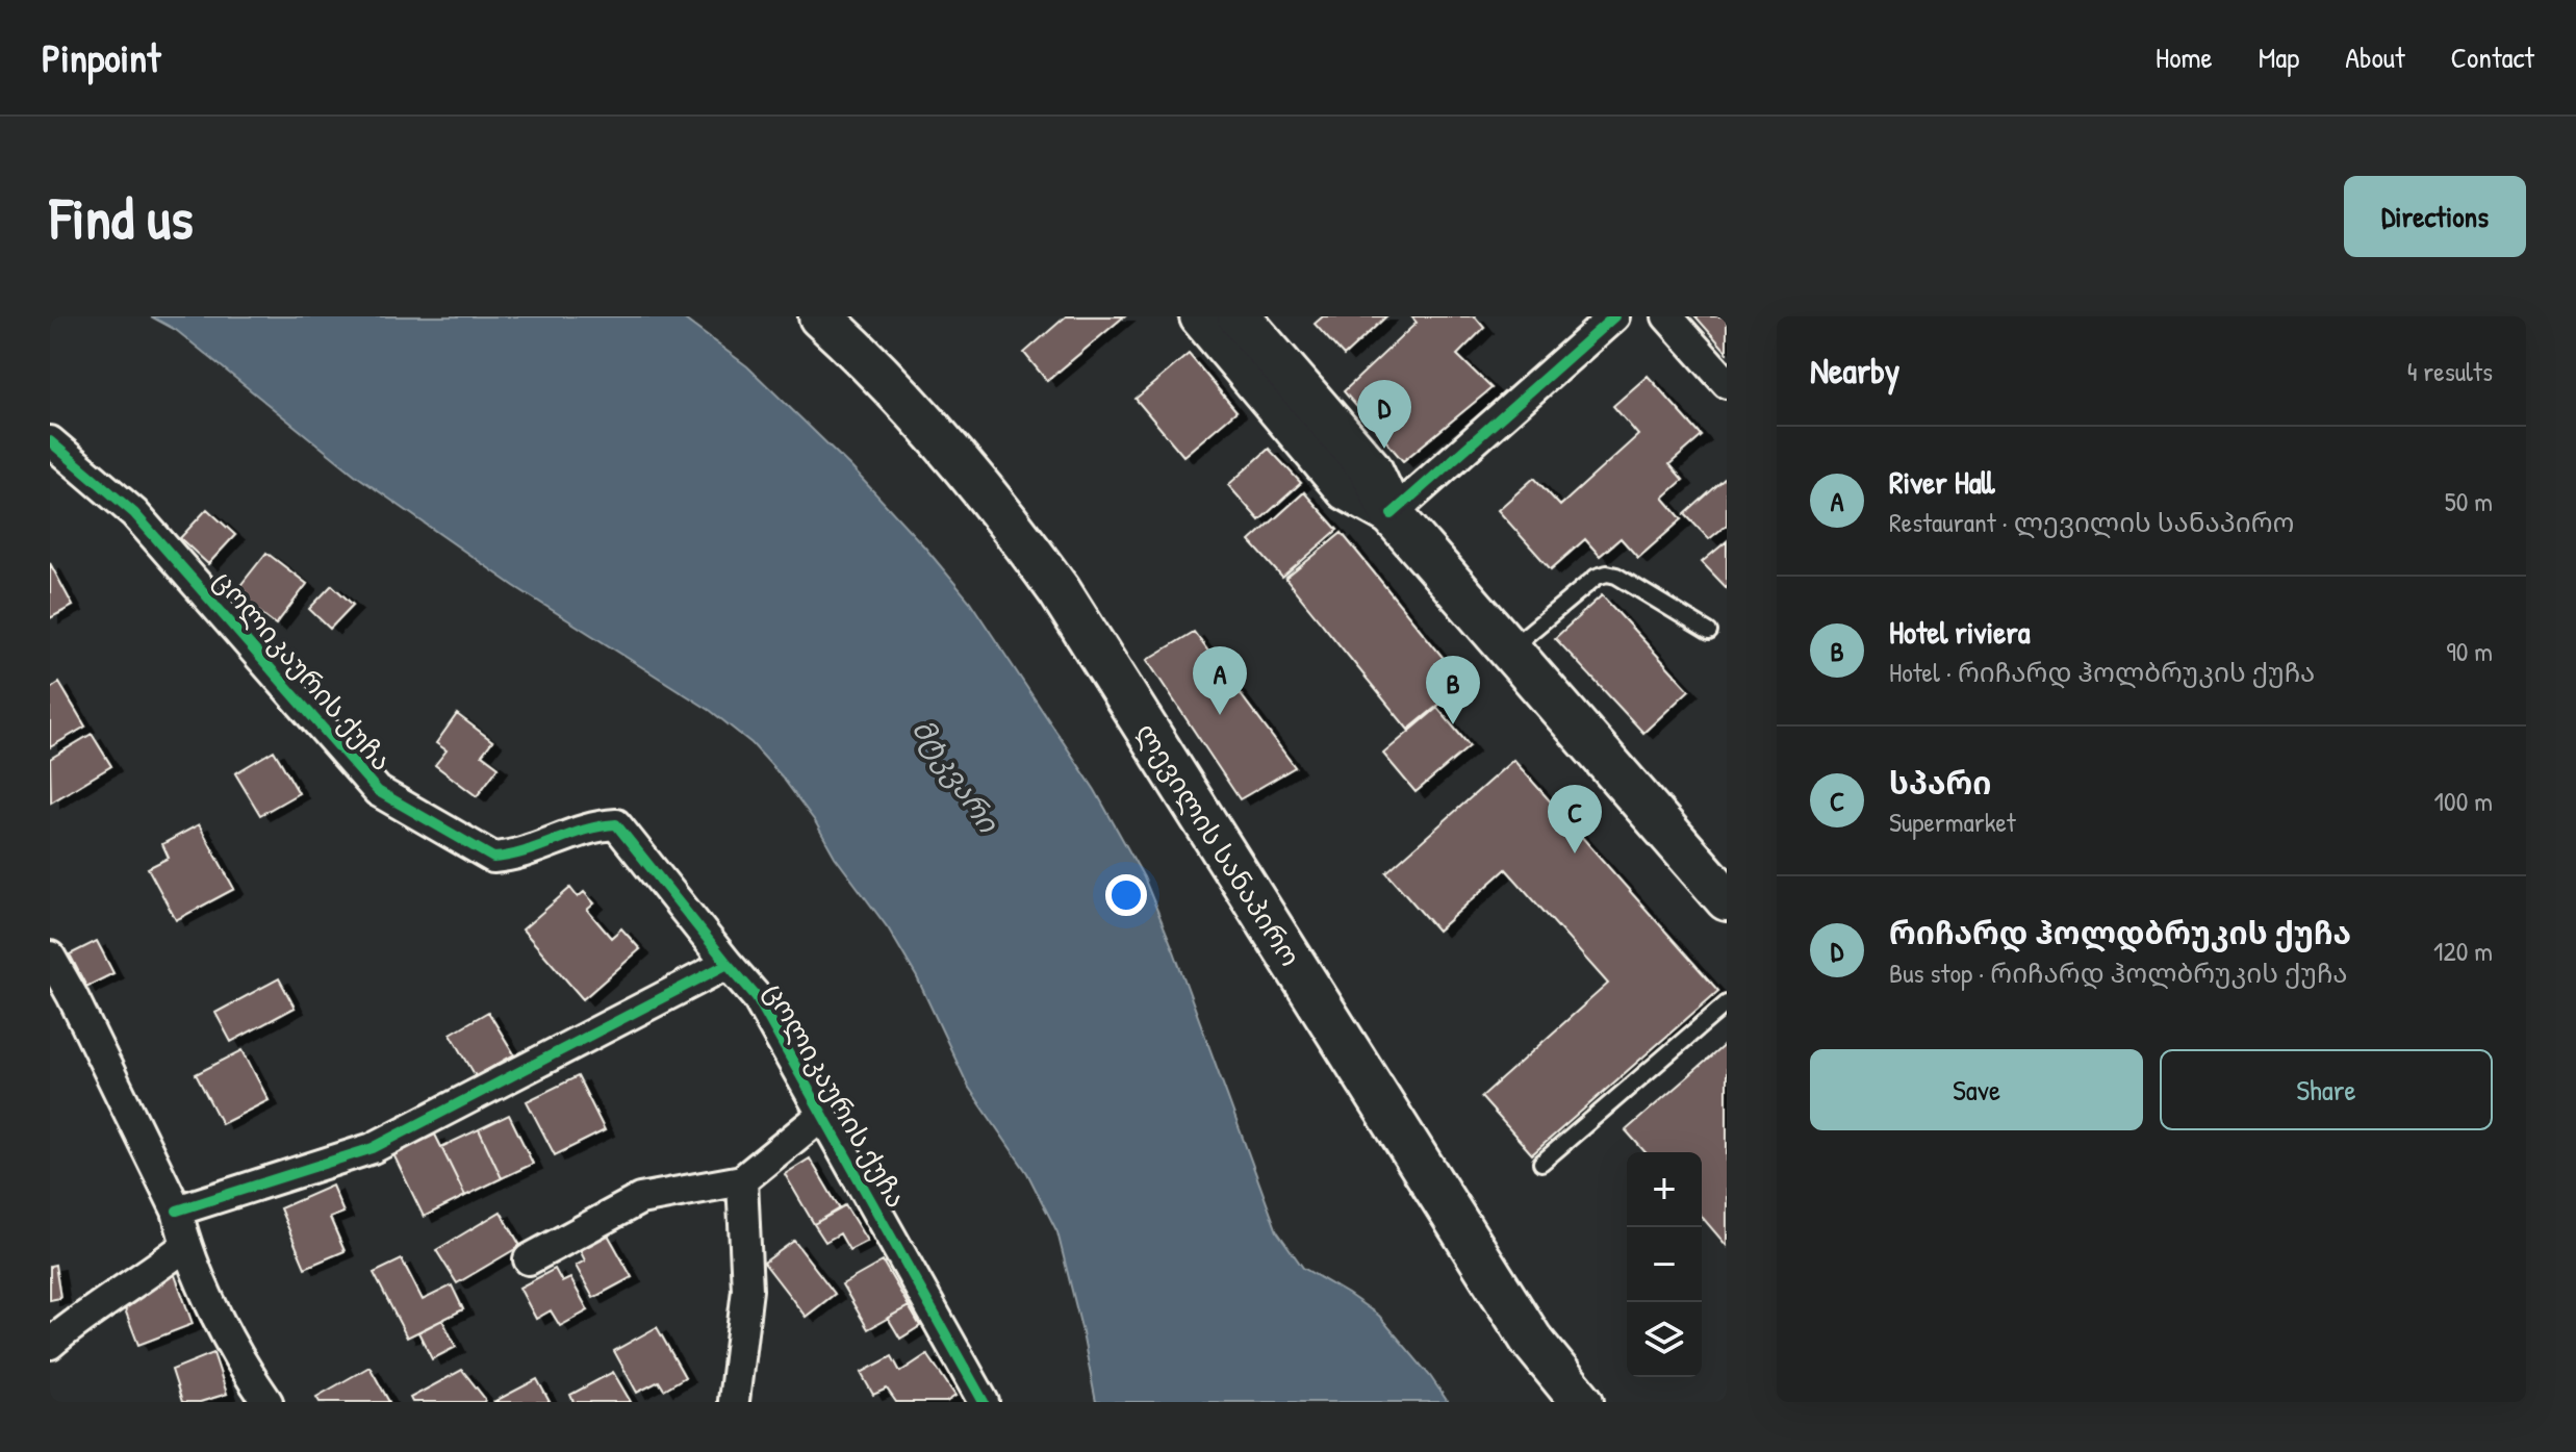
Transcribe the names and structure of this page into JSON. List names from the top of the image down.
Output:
{
  "streets": {
    "main road": ["ლევილის სანაპირო"],
    "street": ["ცოლიკაურის ქუჩა"]
  },
  "water": ["მტკვარი"],
  "page": {
    "header": "Pinpoint",
    "nav": [
      "Home",
      "Map",
      "About",
      "Contact"
    ],
    "buttons": [
      "Directions",
      ["Save", "Share"]
    ],
    "title": "Find us",
    "heading": ["Nearby", "4 results"],
    "pins": [
      "D",
      "A",
      "B",
      "C"
    ],
    "list": [
      {
        "mark": "A",
        "name": "River Hall",
        "note": "Restaurant · ლევილის სანაპირო",
        "value": "50 m"
      },
      {
        "mark": "B",
        "name": "Hotel riviera",
        "note": "Hotel · რიჩარდ ჰოლბრუკის ქუჩა",
        "value": "90 m"
      },
      {
        "mark": "C",
        "name": "სპარი",
        "note": "Supermarket",
        "value": "100 m"
      },
      {
        "mark": "D",
        "name": "რიჩარდ ჰოლდბრუკის ქუჩა",
        "note": "Bus stop · რიჩარდ ჰოლბრუკის ქუჩა",
        "value": "120 m"
      }
    ],
    "map_buttons": ["+", "−"]
  }
}
